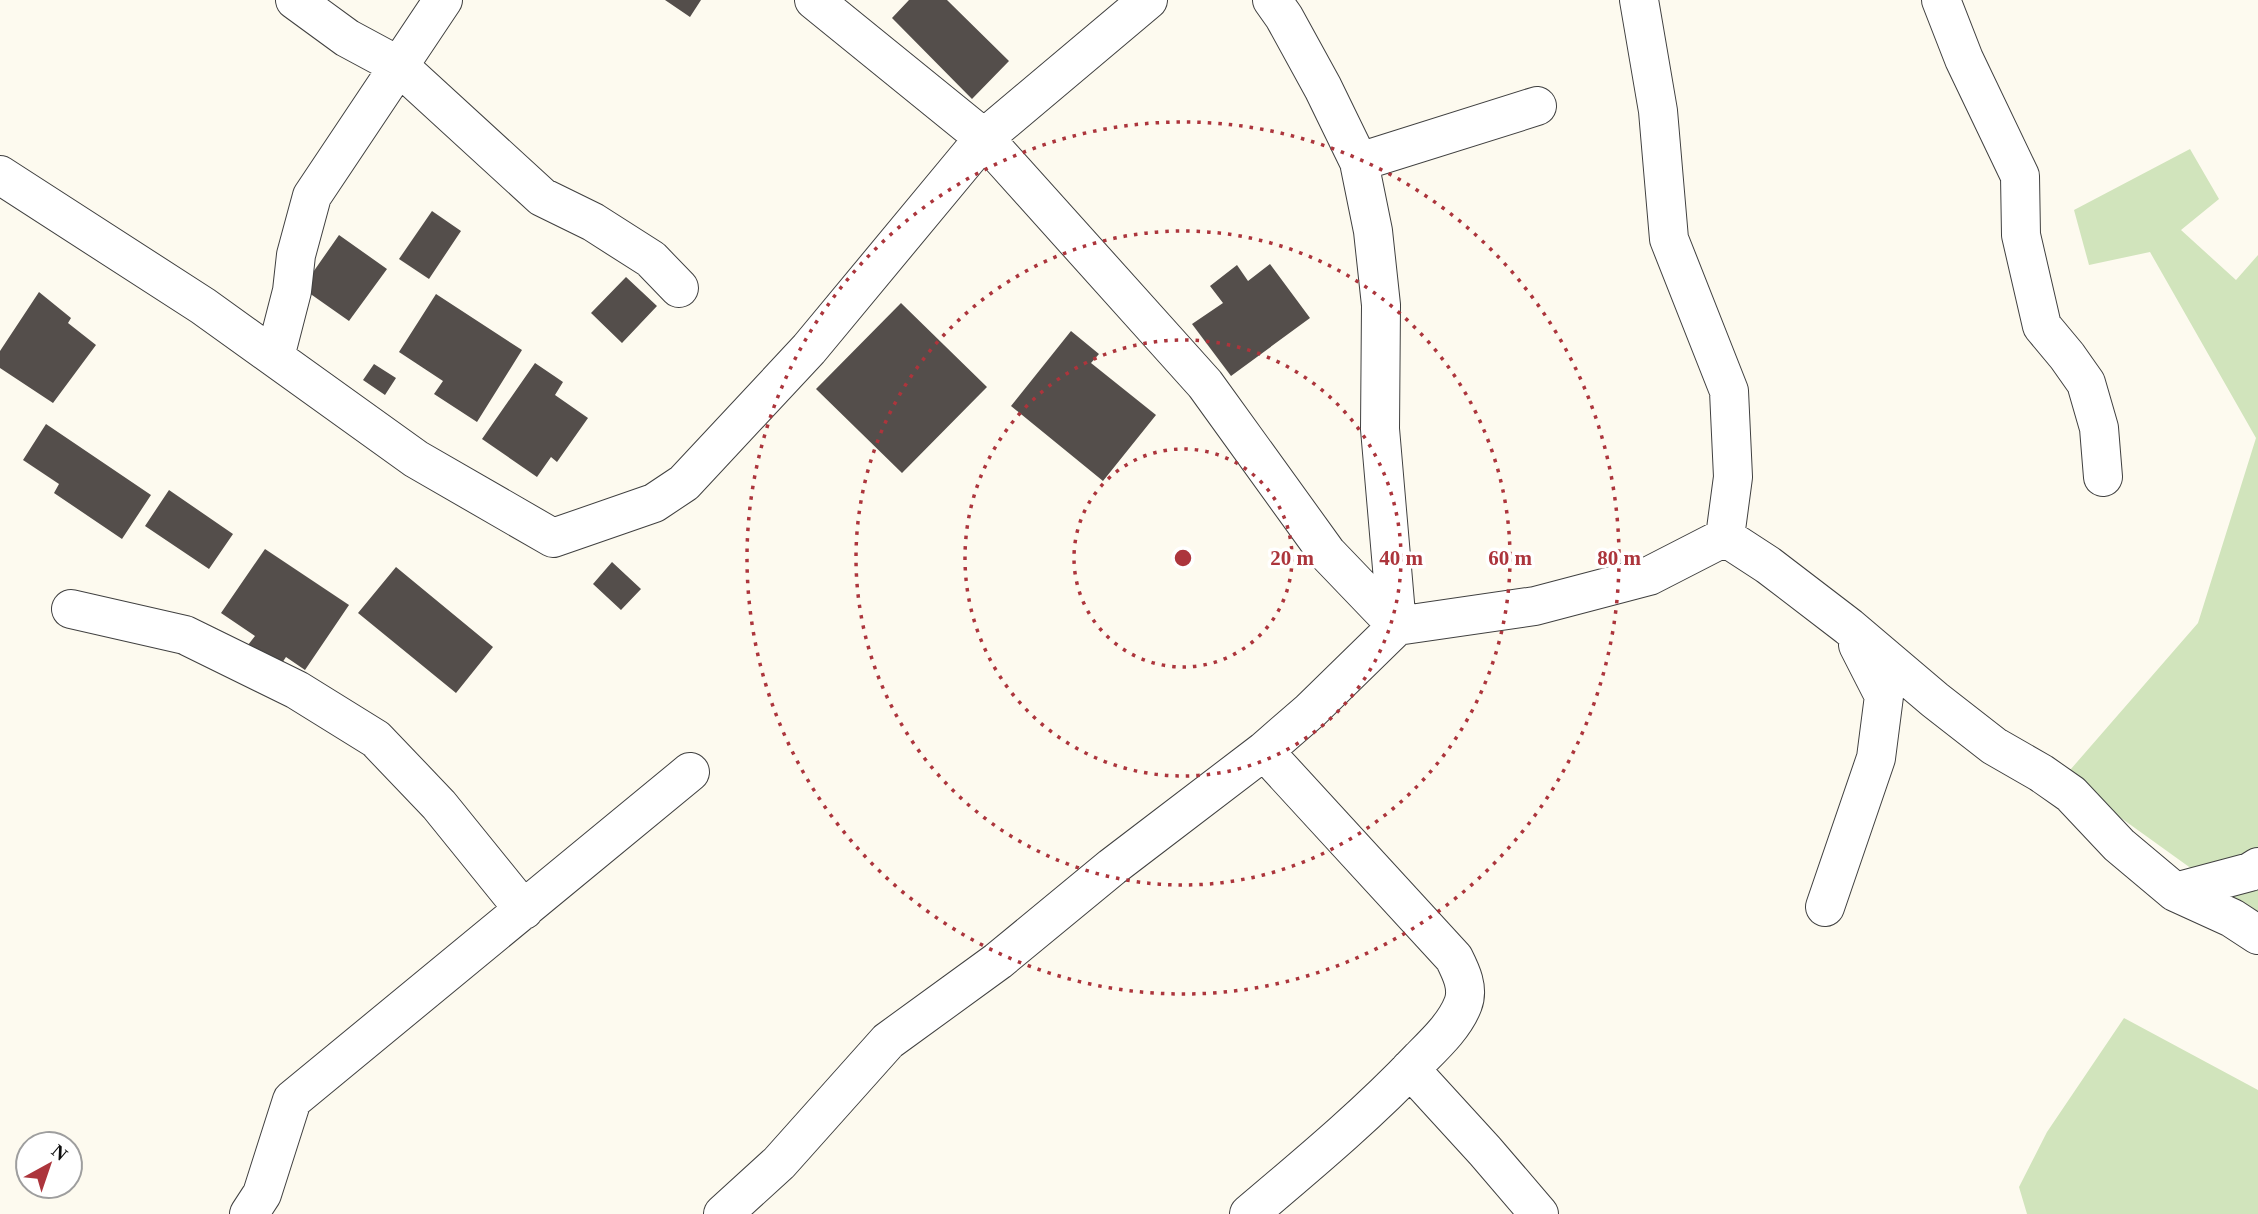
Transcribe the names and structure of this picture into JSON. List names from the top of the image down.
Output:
{
  "north": "top right",
  "rings": [
    "20 m",
    "40 m",
    "60 m",
    "80 m"
  ]
}
